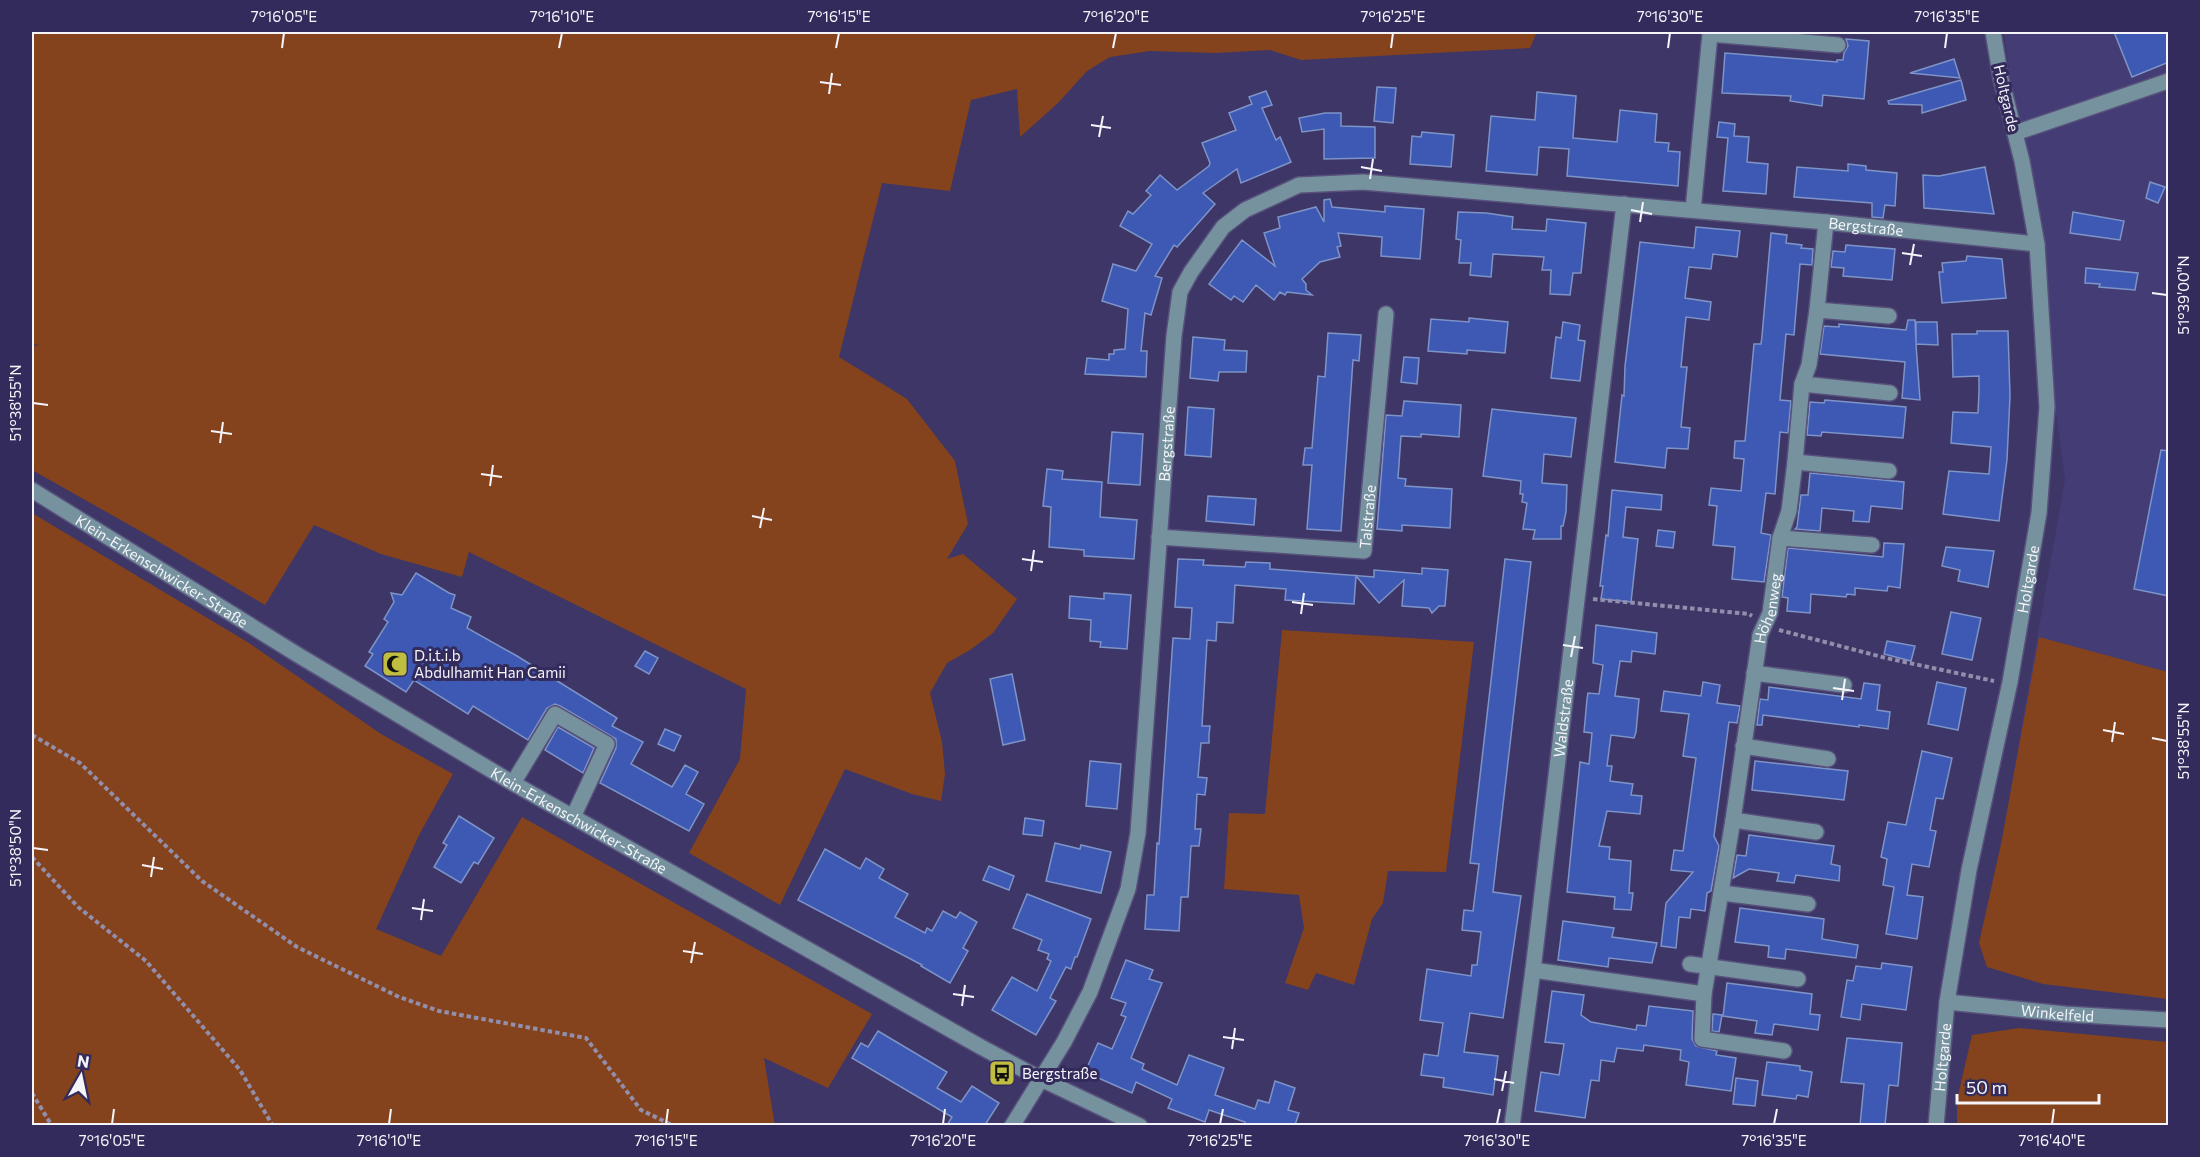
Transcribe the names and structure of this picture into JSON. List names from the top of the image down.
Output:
{
  "streets": {
    "street": [
      "Holtgarde",
      "Bergstraße",
      "Talstraße",
      "Klein-Erkenschwicker-Straße",
      "Höhenweg",
      "Waldstraße",
      "Winkelfeld"
    ]
  },
  "crossings": [
    ["Holtgarde", "Bergstraße"],
    ["Holtgarde", "Winkelfeld"],
    ["Bergstraße", "Talstraße"],
    ["Bergstraße", "Klein-Erkenschwicker-Straße"],
    ["Bergstraße", "Höhenweg"],
    ["Bergstraße", "Waldstraße"]
  ],
  "places": {
    "mosque": ["D.i.t.i.b Abdulhamit Han Camii"],
    "bus stop": ["Bergstraße"]
  },
  "scale_bar": "50 m",
  "north": "top",
  "coordinates": [
    "7°16'05\"E",
    "7°16'10\"E",
    "7°16'15\"E",
    "7°16'20\"E",
    "7°16'25\"E",
    "7°16'30\"E",
    "7°16'35\"E",
    "51°39'00\"N",
    "51°38'55\"N",
    "51°38'50\"N",
    "7°16'40\"E"
  ]
}
